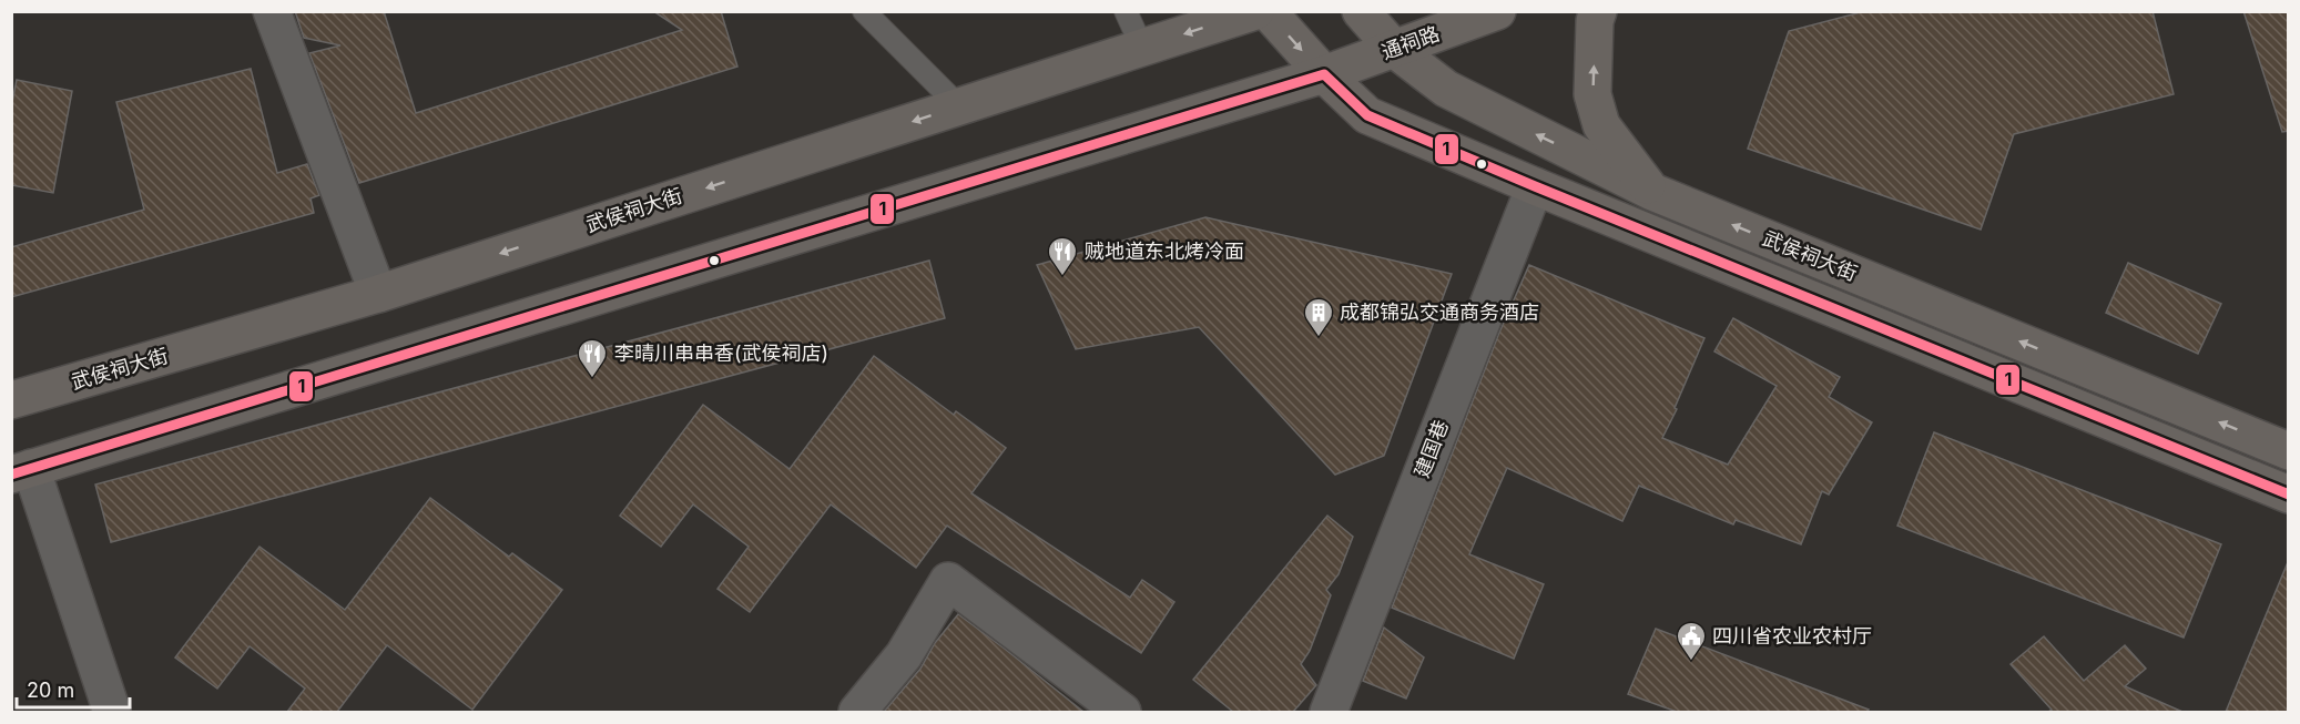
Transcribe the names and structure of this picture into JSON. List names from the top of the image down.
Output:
{
  "streets": {
    "main road": ["通祠路", "武侯祠大街"],
    "street": ["建国巷"]
  },
  "crossings": [
    ["通祠路", "武侯祠大街"],
    ["武侯祠大街", "建国巷"]
  ],
  "places": {
    "restaurant": ["贼地道东北烤冷面", "李晴川串串香(武侯祠店)"],
    "building": ["成都锦弘交通商务酒店"],
    "public building": ["四川省农业农村厅"]
  },
  "lines": ["transit line 1"],
  "scale_bar": "20 m"
}
